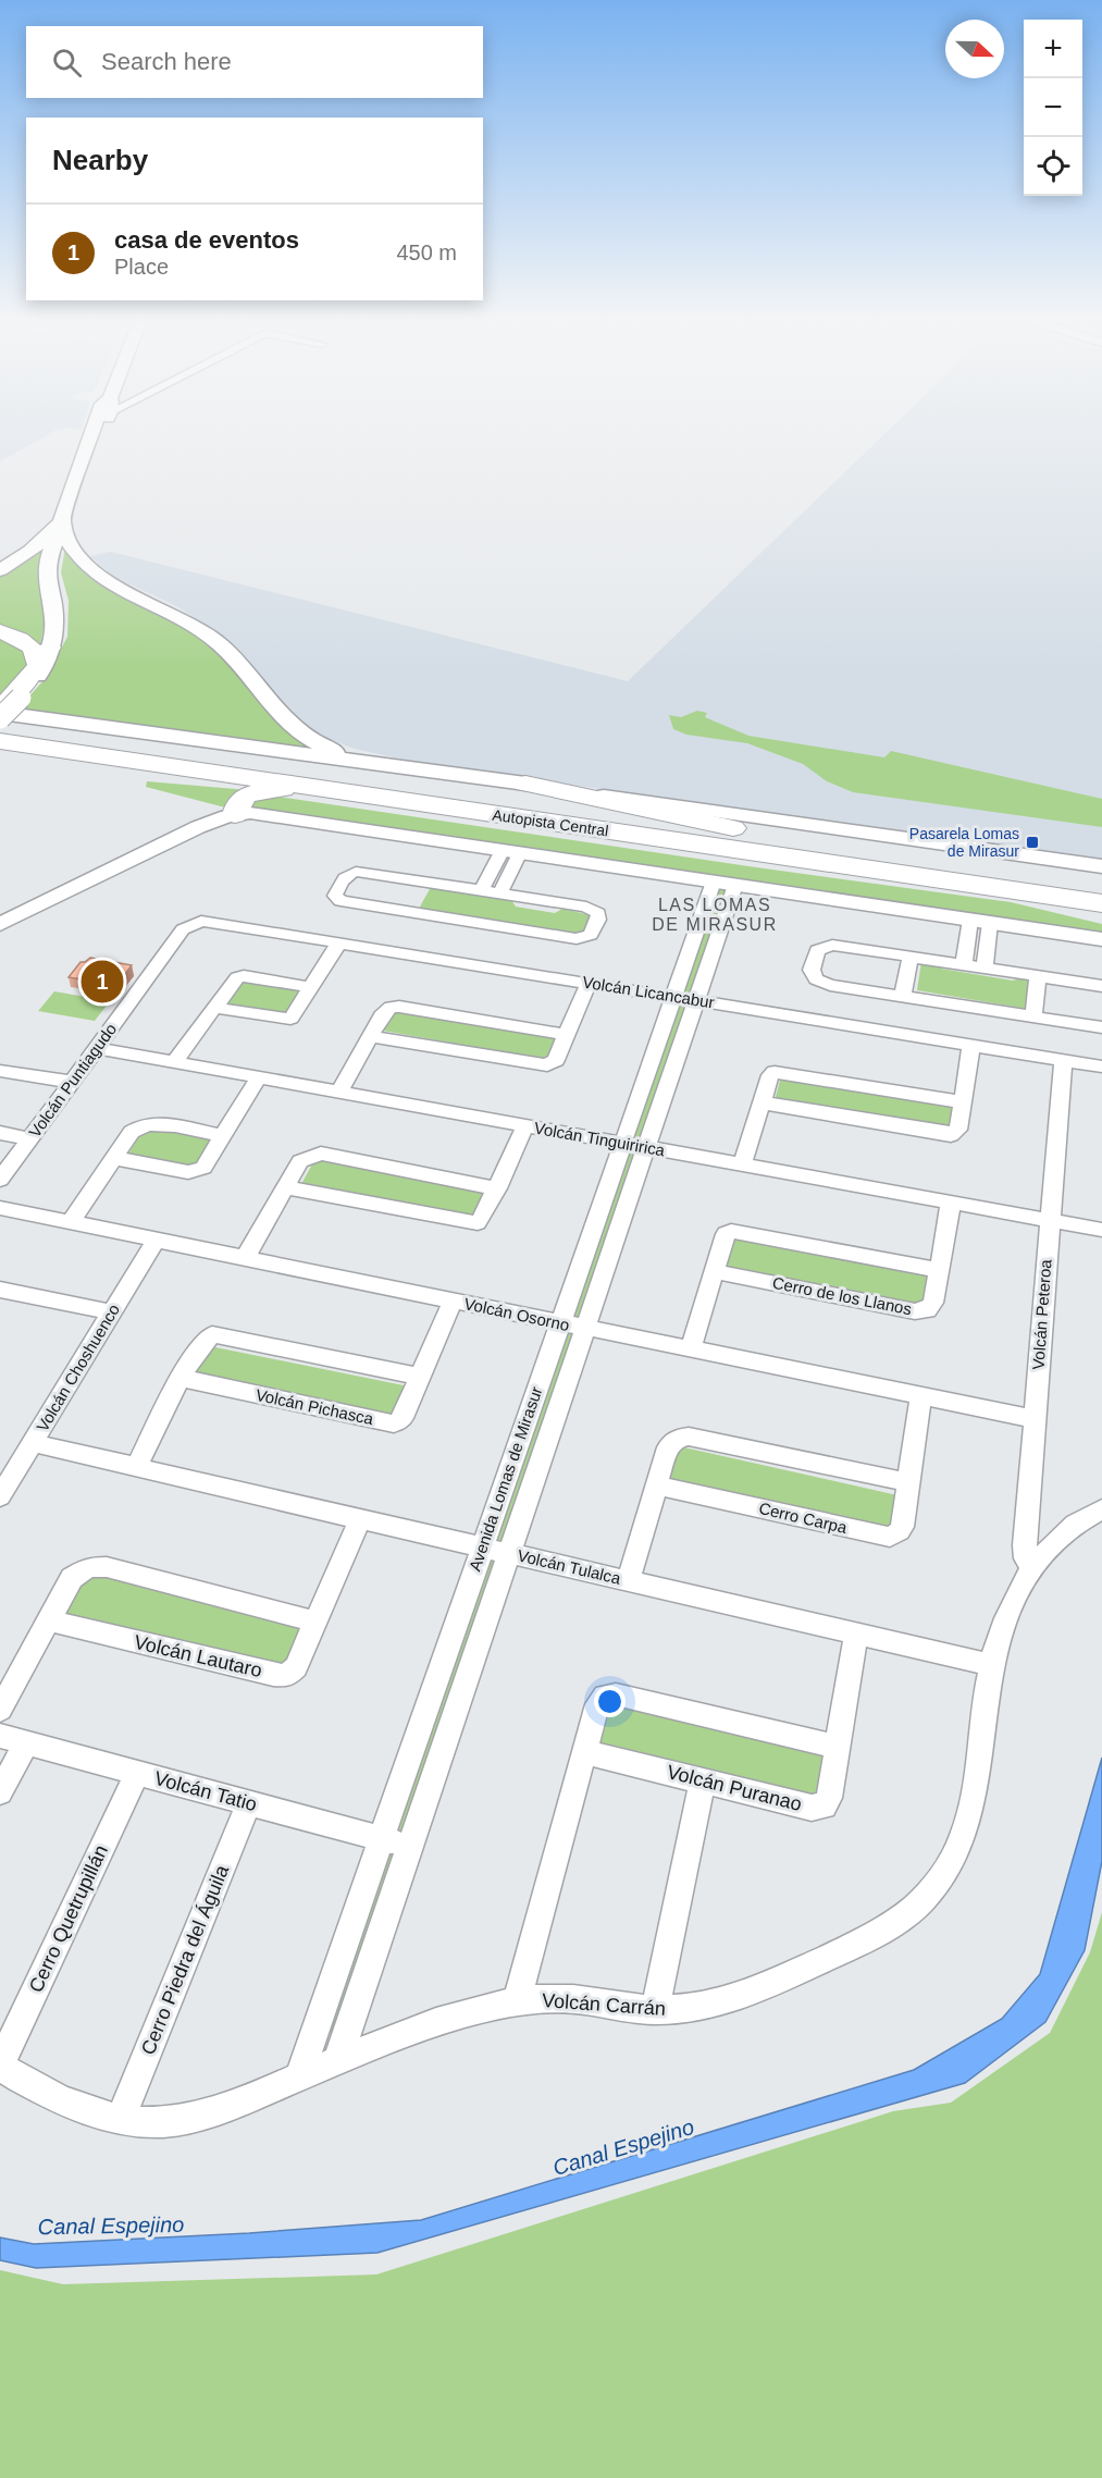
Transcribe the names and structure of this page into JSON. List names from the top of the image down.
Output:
{
  "streets": {
    "highway": ["Autopista Central"],
    "street": [
      "Volcán Licancabur",
      "Volcán Puntiagudo",
      "Volcán Tinguiririca",
      "Cerro de los Llanos",
      "Volcán Osorno",
      "Volcán Peteroa",
      "Volcán Choshuenco",
      "Volcán Pichasca",
      "Avenida Lomas de Mirasur",
      "Cerro Carpa",
      "Volcán Tulalca",
      "Volcán Lautaro",
      "Volcán Puranao",
      "Volcán Tatio",
      "Cerro Quetrupillán",
      "Cerro Piedra del Águila",
      "Volcán Carrán"
    ]
  },
  "crossings": [
    ["Volcán Licancabur", "Volcán Puntiagudo"],
    ["Volcán Licancabur", "Volcán Peteroa"],
    ["Volcán Licancabur", "Avenida Lomas de Mirasur"],
    ["Volcán Puntiagudo", "Volcán Tinguiririca"],
    ["Volcán Tinguiririca", "Cerro de los Llanos"],
    ["Volcán Tinguiririca", "Volcán Peteroa"],
    ["Volcán Tinguiririca", "Avenida Lomas de Mirasur"],
    ["Volcán Osorno", "Volcán Peteroa"],
    ["Volcán Osorno", "Volcán Choshuenco"],
    ["Volcán Osorno", "Volcán Pichasca"],
    ["Volcán Osorno", "Avenida Lomas de Mirasur"],
    ["Volcán Osorno", "Cerro Carpa"],
    ["Volcán Peteroa", "Volcán Carrán"],
    ["Volcán Choshuenco", "Volcán Tulalca"],
    ["Avenida Lomas de Mirasur", "Volcán Tulalca"],
    ["Avenida Lomas de Mirasur", "Volcán Tatio"],
    ["Avenida Lomas de Mirasur", "Volcán Carrán"],
    ["Volcán Tulalca", "Volcán Lautaro"],
    ["Volcán Tulalca", "Volcán Puranao"],
    ["Volcán Tulalca", "Volcán Carrán"],
    ["Volcán Tatio", "Cerro Quetrupillán"],
    ["Volcán Tatio", "Cerro Piedra del Águila"],
    ["Cerro Quetrupillán", "Volcán Carrán"],
    ["Cerro Piedra del Águila", "Volcán Carrán"]
  ],
  "districts": ["LAS LOMAS DE MIRASUR"],
  "water": ["Canal Espejino"],
  "places": {
    "transit": ["Pasarela Lomas de Mirasur"]
  },
  "north": "right",
  "page": {
    "map_buttons": ["+", "−"],
    "search": "Search here",
    "heading": "Nearby",
    "list": [
      {
        "mark": "1",
        "name": "casa de eventos",
        "note": "Place",
        "value": "450 m"
      }
    ],
    "pins": "1"
  }
}
